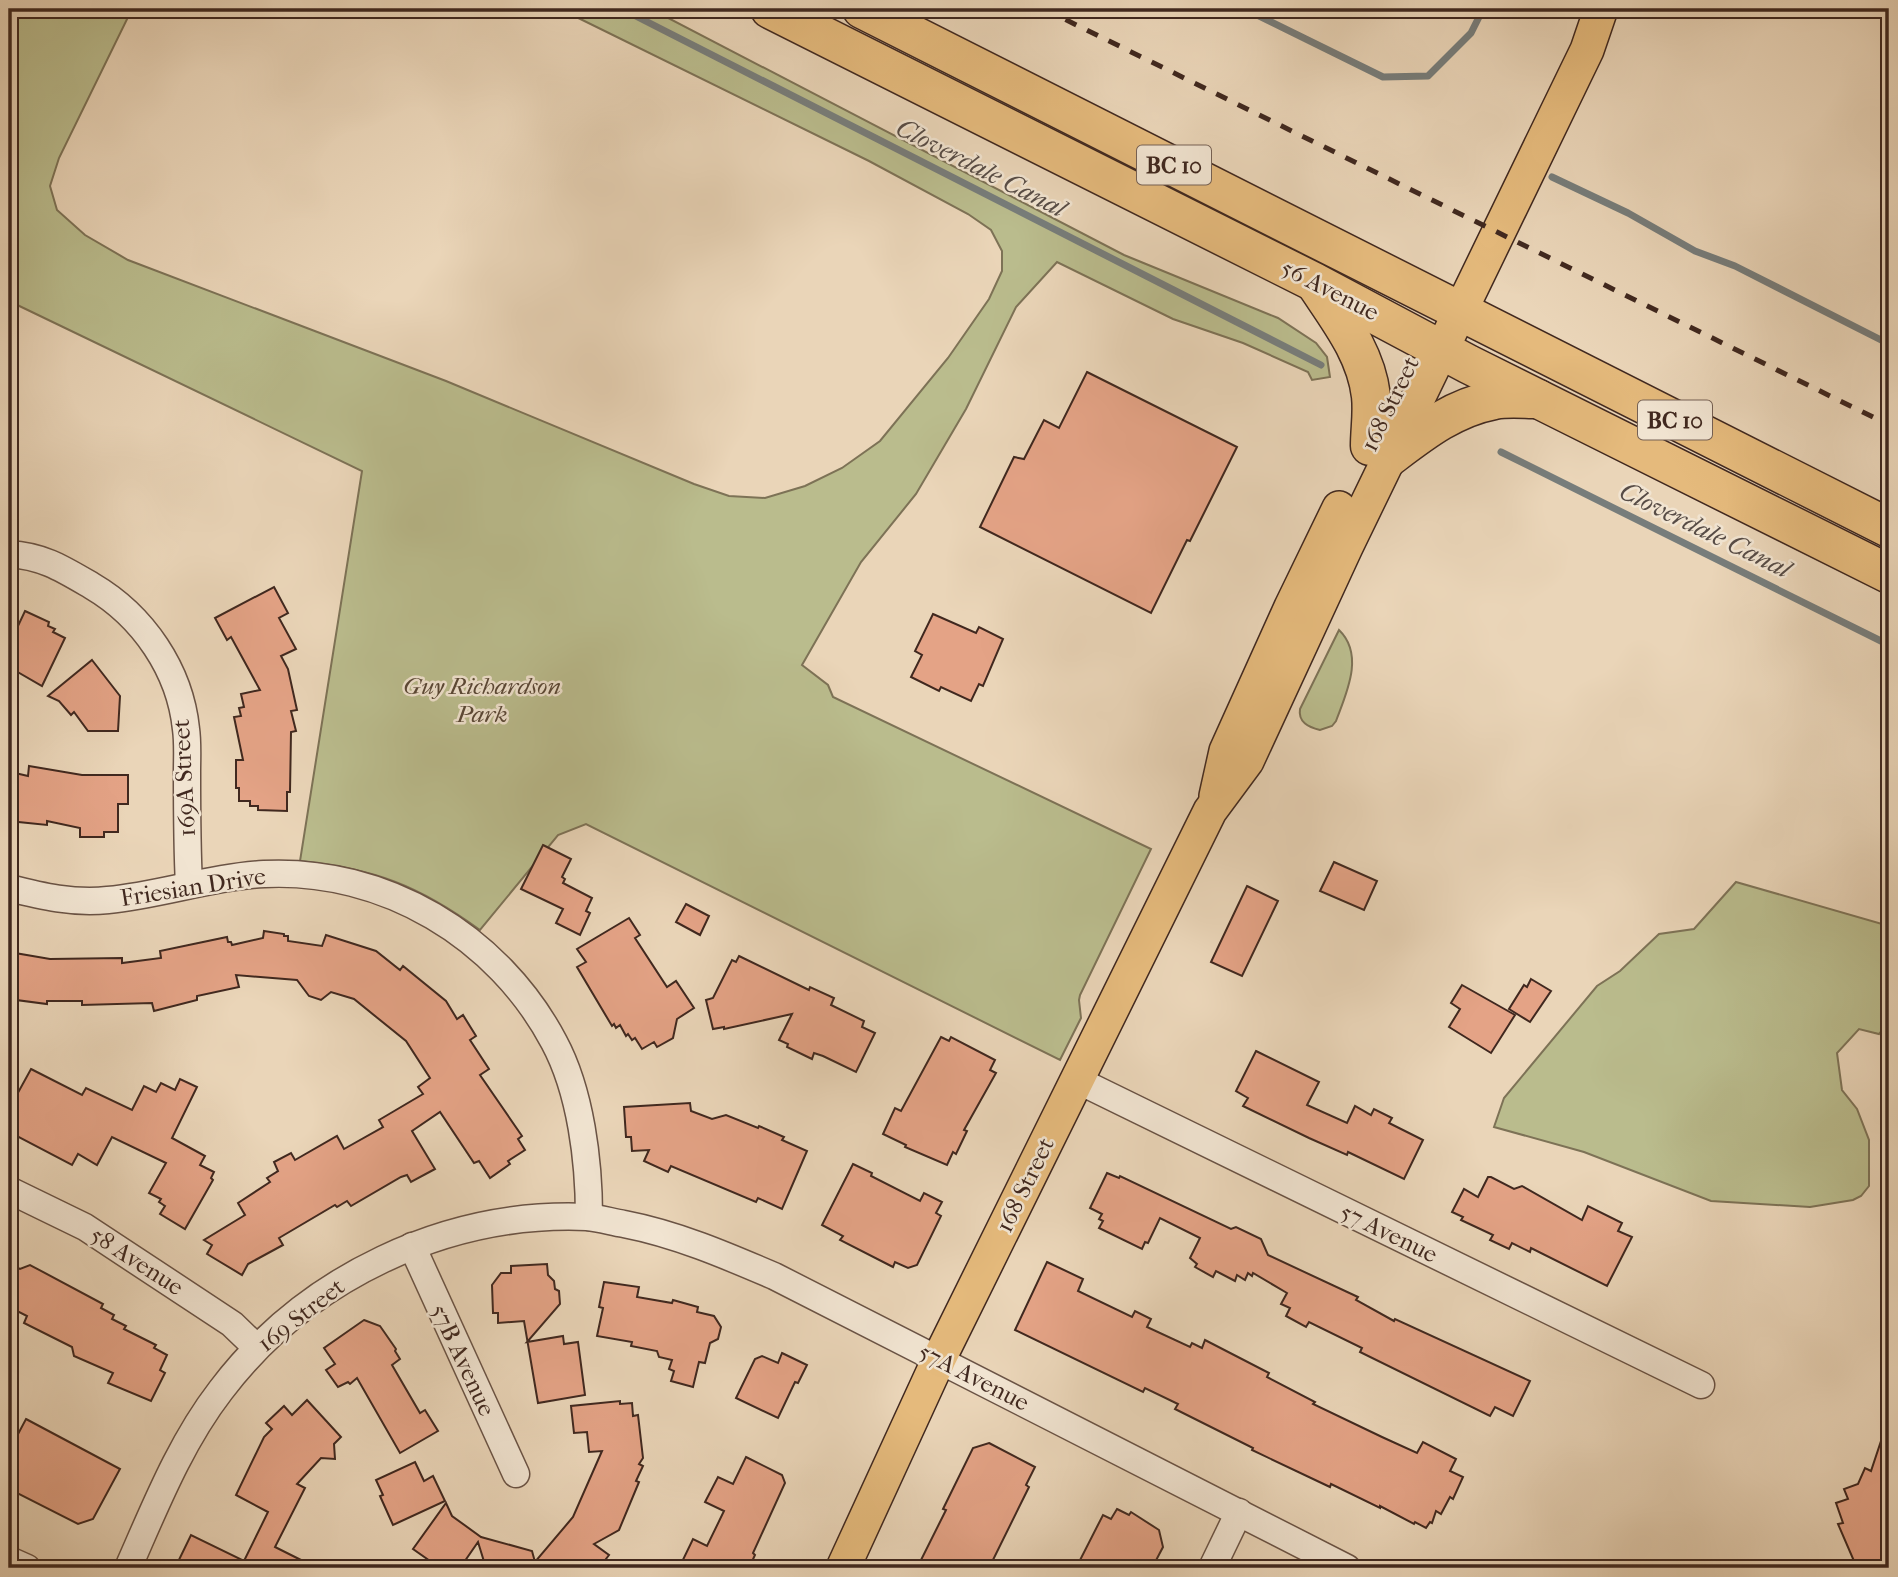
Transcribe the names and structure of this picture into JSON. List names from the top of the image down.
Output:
{
  "streets": {
    "highway": ["BC 10", "56 Avenue"],
    "main road": ["168 Street"],
    "street": [
      "169A Street",
      "Friesian Drive",
      "57 Avenue",
      "58 Avenue",
      "169 Street",
      "57B Avenue",
      "57A Avenue"
    ]
  },
  "crossings": [
    ["56 Avenue", "168 Street"],
    ["168 Street", "57 Avenue"],
    ["168 Street", "57A Avenue"],
    ["169A Street", "Friesian Drive"],
    ["Friesian Drive", "169 Street"],
    ["Friesian Drive", "57A Avenue"],
    ["58 Avenue", "169 Street"],
    ["169 Street", "57B Avenue"],
    ["169 Street", "57A Avenue"]
  ],
  "water": ["Cloverdale Canal"],
  "parks": ["Guy Richardson Park"]
}
